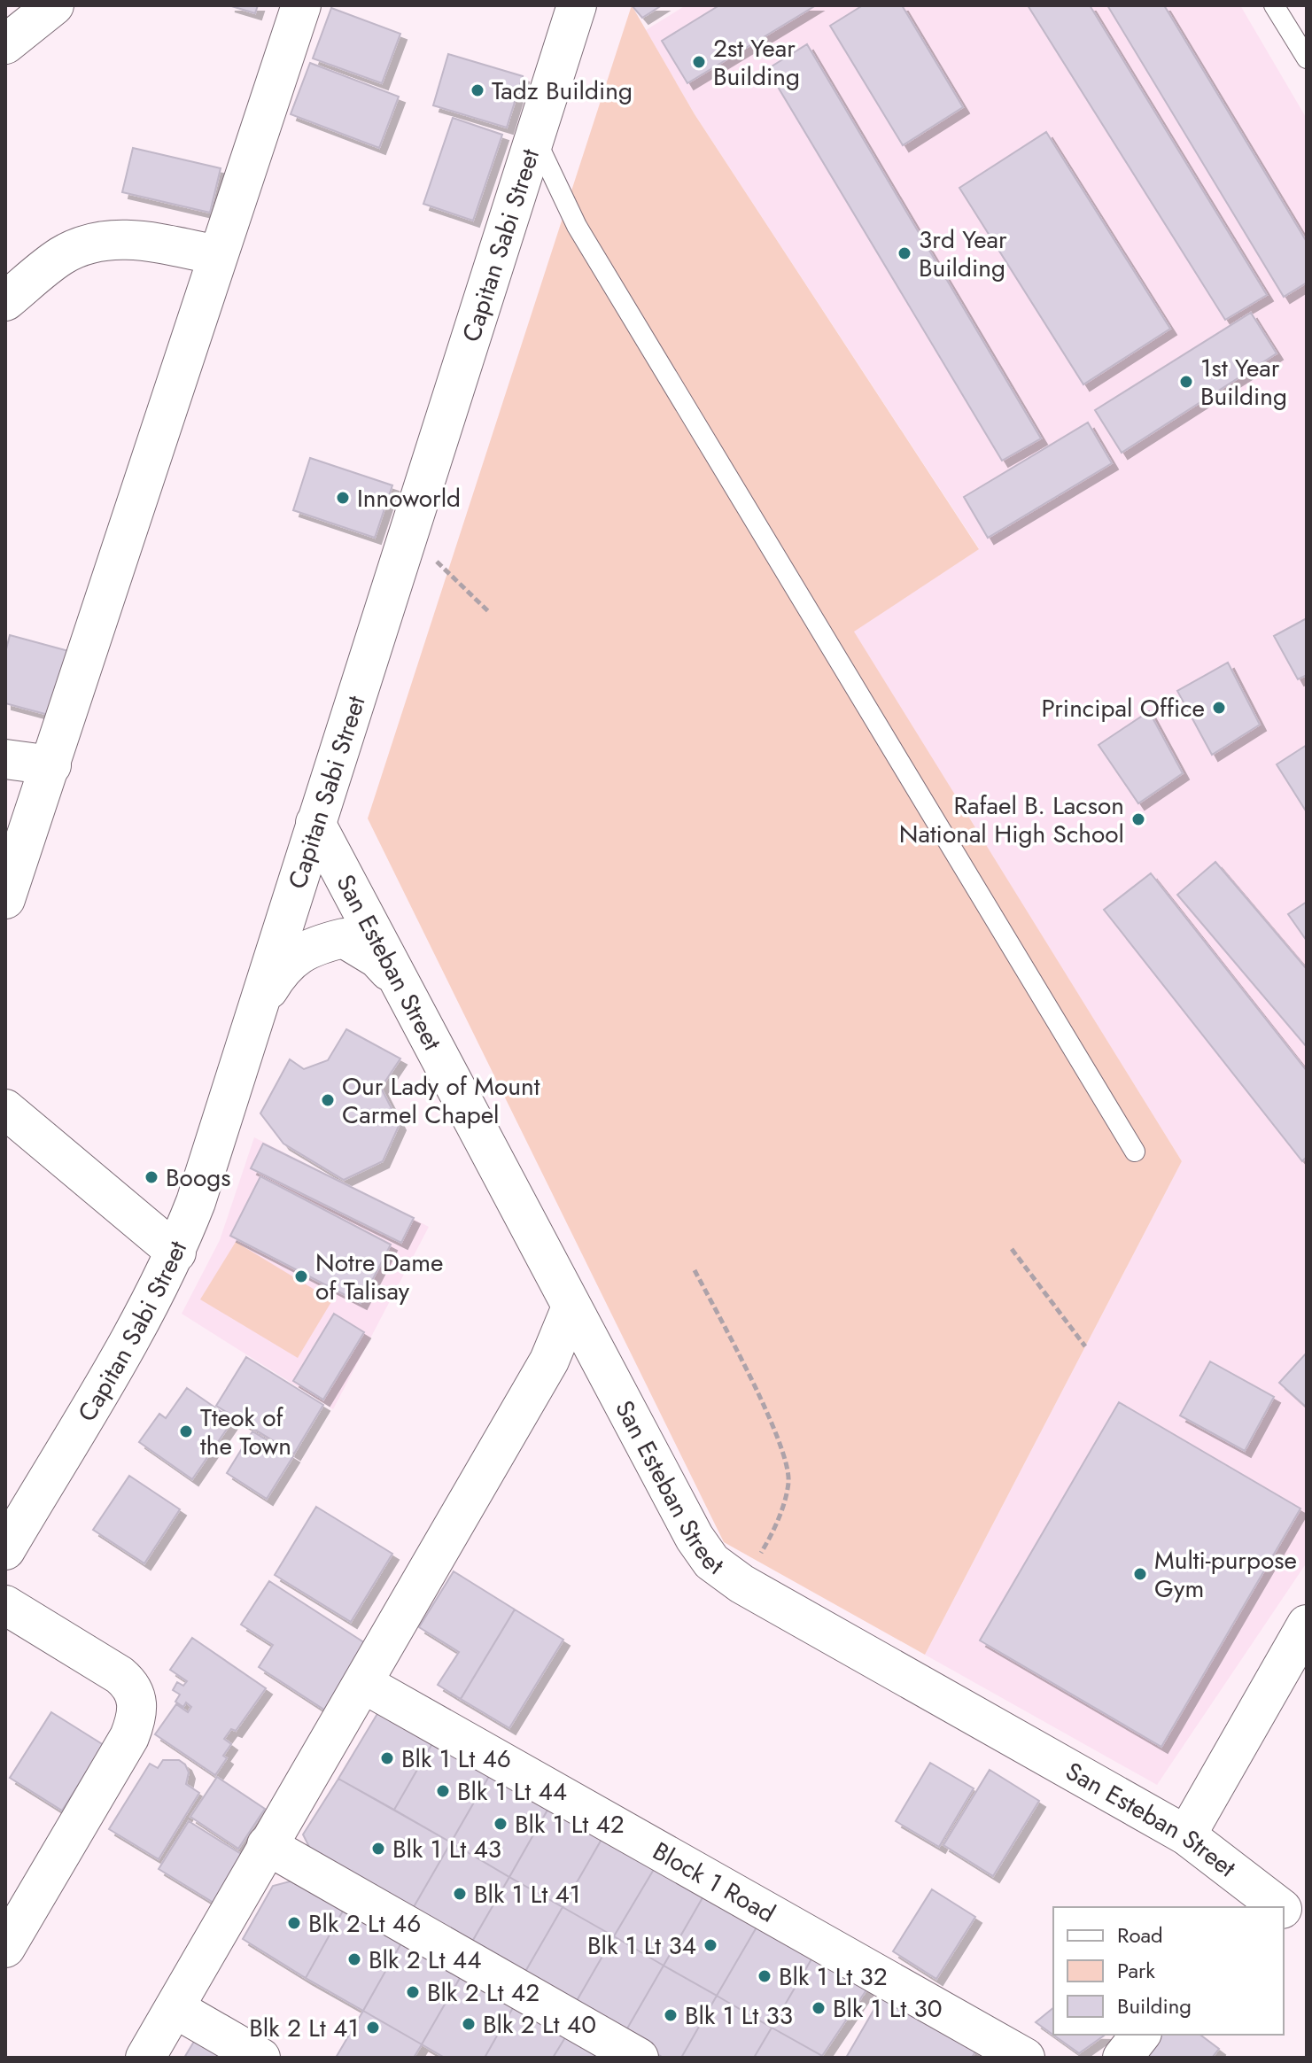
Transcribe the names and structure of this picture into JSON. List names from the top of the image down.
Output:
{
  "streets": {
    "street": ["Capitan Sabi Street", "San Esteban Street", "Block 1 Road"]
  },
  "crossings": [
    ["Capitan Sabi Street", "San Esteban Street"]
  ],
  "places": [
    "2st Year Building",
    "Tadz Building",
    "3rd Year Building",
    "1st Year Building",
    "Innoworld",
    "Principal Office",
    "Rafael B. Lacson National High School",
    "Our Lady of Mount Carmel Chapel",
    "Boogs",
    "Notre Dame of Talisay",
    "Tteok of the Town",
    "Multi-purpose Gym",
    "Blk 1 Lt 46",
    "Blk 1 Lt 44",
    "Blk 1 Lt 42",
    "Blk 1 Lt 43",
    "Blk 1 Lt 41",
    "Blk 2 Lt 46",
    "Blk 1 Lt 34",
    "Blk 2 Lt 44",
    "Blk 1 Lt 32",
    "Blk 2 Lt 42",
    "Blk 1 Lt 30",
    "Blk 1 Lt 33",
    "Blk 2 Lt 40",
    "Blk 2 Lt 41"
  ],
  "legend": ["Road", "Park", "Building"]
}
